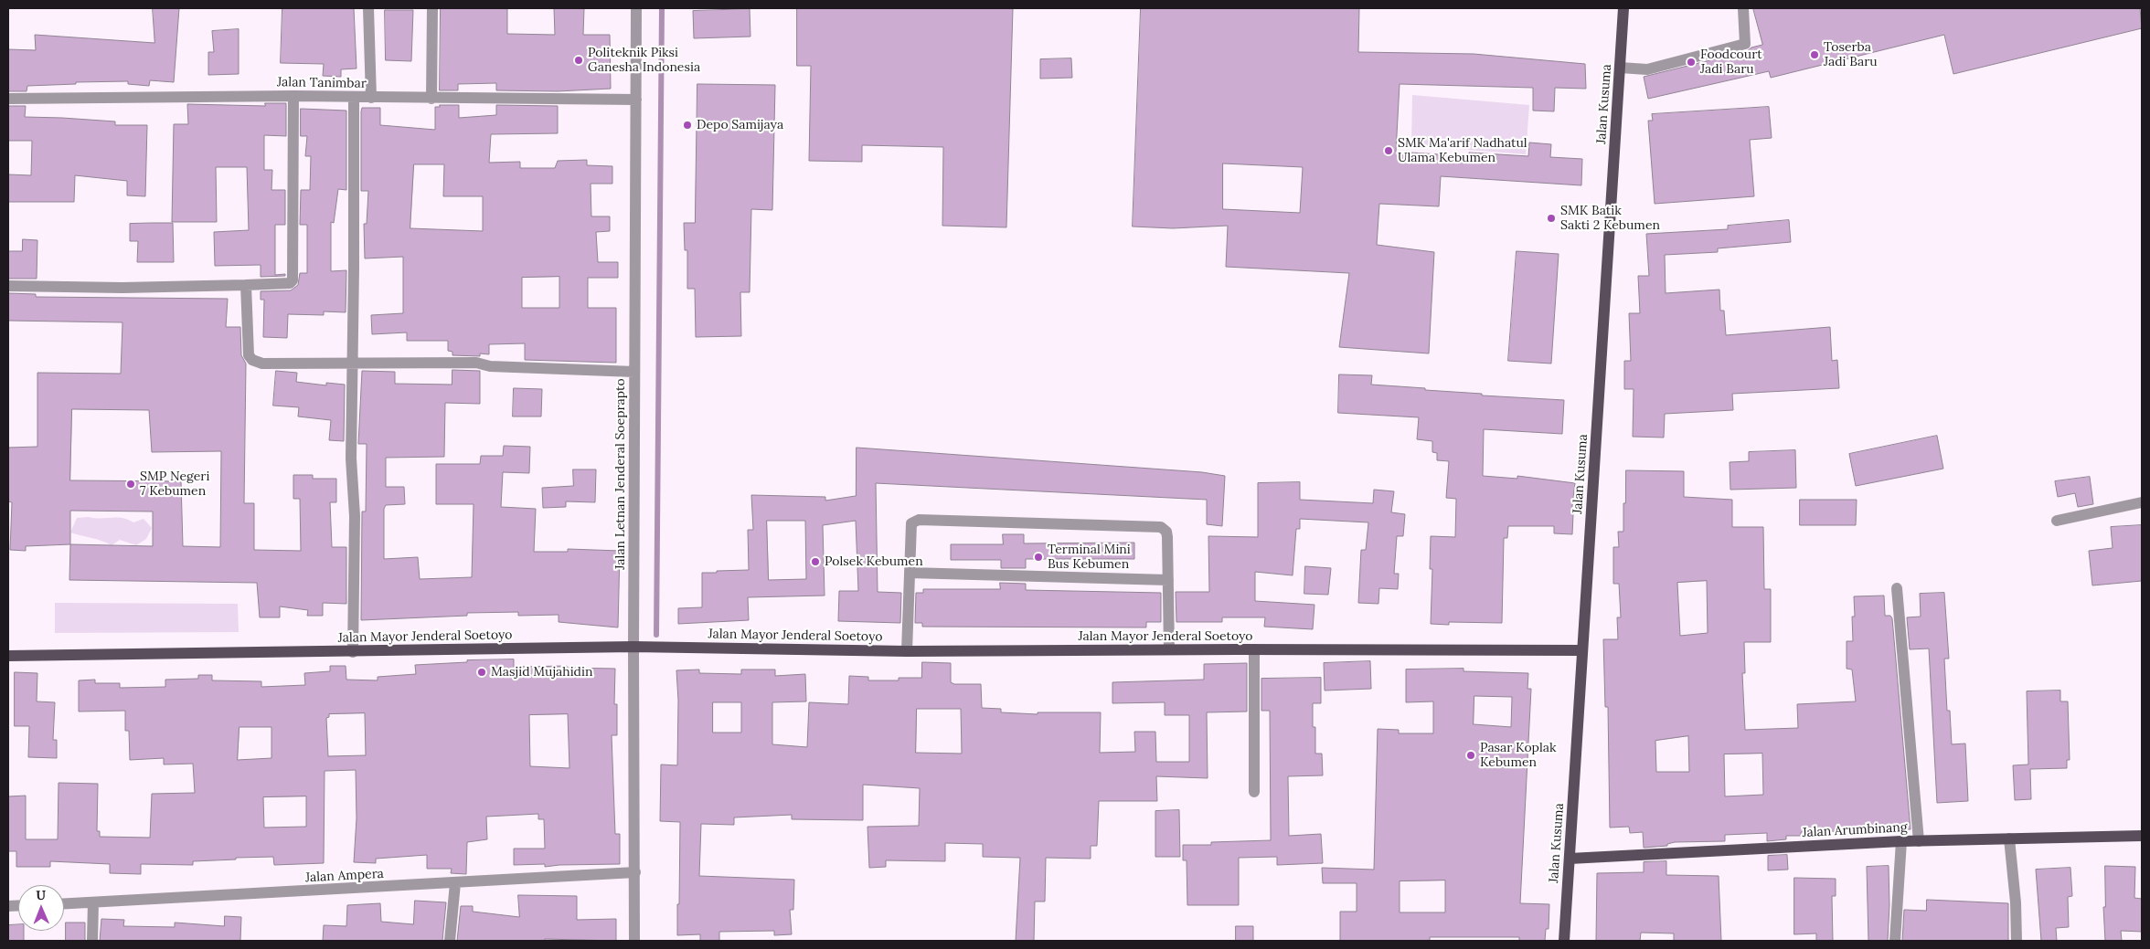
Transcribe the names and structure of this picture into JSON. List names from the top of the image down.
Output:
{
  "streets": {
    "main road": ["Jalan Kusuma", "Jalan Mayor Jenderal Soetoyo", "Jalan Arumbinang"],
    "street": ["Jalan Tanimbar", "Jalan Letnan Jenderal Soeprapto", "Jalan Ampera"]
  },
  "crossings": [
    ["Jalan Tanimbar", "Jalan Letnan Jenderal Soeprapto"],
    ["Jalan Kusuma", "Jalan Mayor Jenderal Soetoyo"],
    ["Jalan Kusuma", "Jalan Arumbinang"],
    ["Jalan Letnan Jenderal Soeprapto", "Jalan Mayor Jenderal Soetoyo"],
    ["Jalan Letnan Jenderal Soeprapto", "Jalan Ampera"]
  ],
  "places": [
    "Toserba Jadi Baru",
    "Politeknik Piksi Ganesha Indonesia",
    "Foodcourt Jadi Baru",
    "Depo Samijaya",
    "SMK Ma'arif Nadhatul Ulama Kebumen",
    "SMK Batik Sakti 2 Kebumen",
    "SMP Negeri 7 Kebumen",
    "Terminal Mini Bus Kebumen",
    "Polsek Kebumen",
    "Masjid Mujahidin",
    "Pasar Koplak Kebumen"
  ],
  "north": "top"
}
